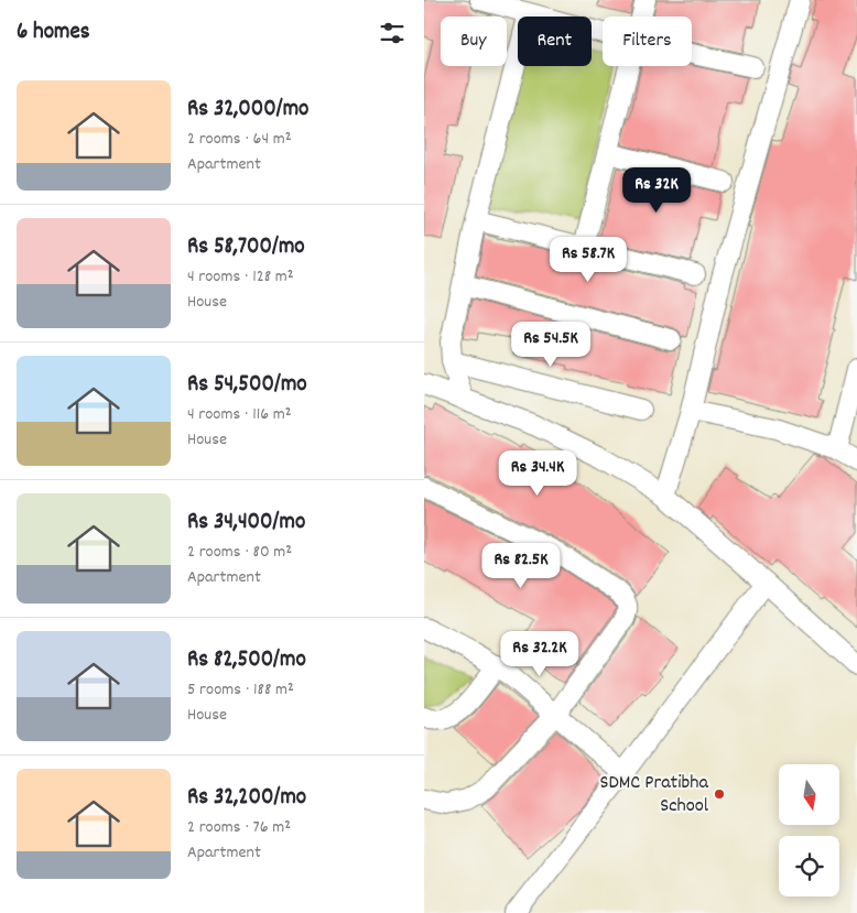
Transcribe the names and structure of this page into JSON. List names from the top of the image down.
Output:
{
  "places": ["SDMC Pratibha School"],
  "north": "bottom",
  "page": {
    "heading": "6 homes",
    "chip": ["Buy", "Rent", "Filters"],
    "list": [
      {
        "name": "Rs 32,000/mo",
        "note": "2 rooms · 64 m² · Apartment"
      },
      {
        "name": "Rs 58,700/mo",
        "note": "4 rooms · 128 m² · House"
      },
      {
        "name": "Rs 54,500/mo",
        "note": "4 rooms · 116 m² · House"
      },
      {
        "name": "Rs 34,400/mo",
        "note": "2 rooms · 80 m² · Apartment"
      },
      {
        "name": "Rs 82,500/mo",
        "note": "5 rooms · 188 m² · House"
      },
      {
        "name": "Rs 32,200/mo",
        "note": "2 rooms · 76 m² · Apartment"
      }
    ],
    "price": [
      "Rs 32K",
      "Rs 58.7K",
      "Rs 54.5K",
      "Rs 34.4K",
      "Rs 82.5K",
      "Rs 32.2K"
    ]
  }
}
